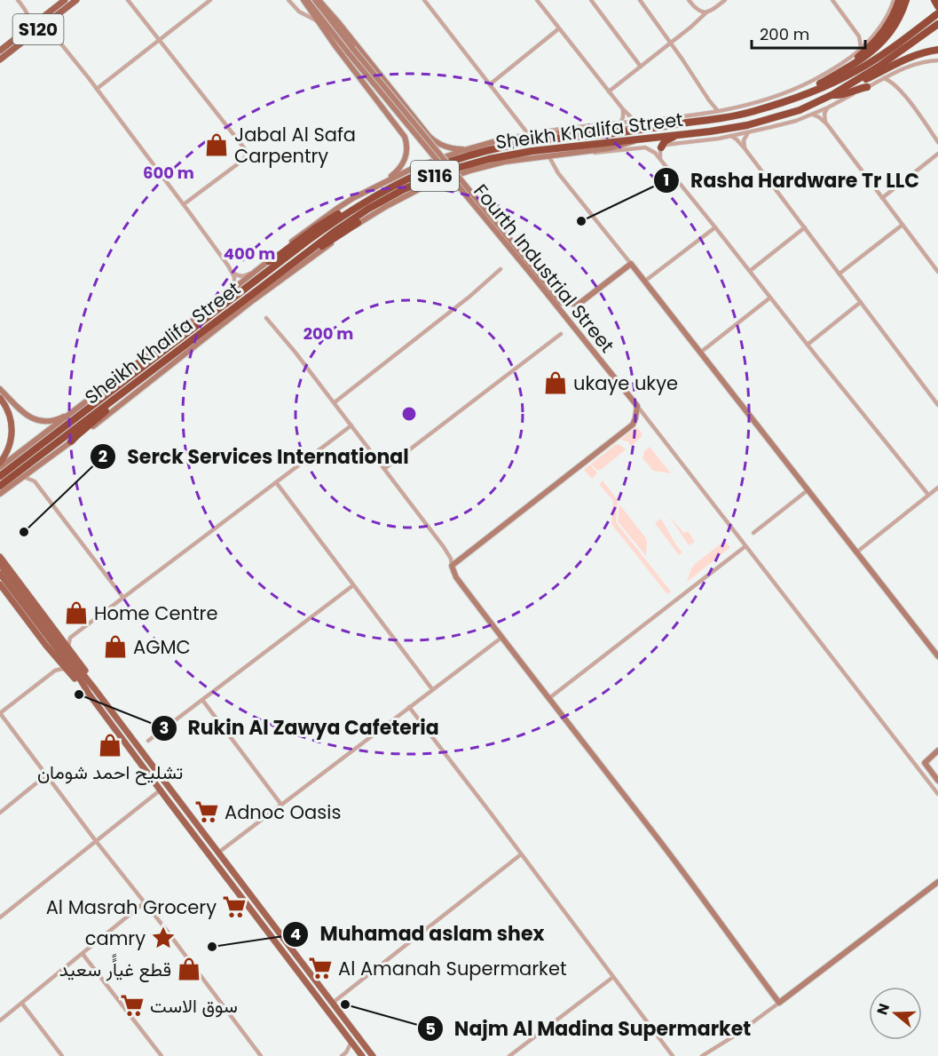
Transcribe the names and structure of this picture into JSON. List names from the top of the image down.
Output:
{
  "streets": {
    "highway": ["Sheikh Khalifa Street", "S116"],
    "main road": ["S120", "Fourth Industrial Street"]
  },
  "places": {
    "shop": [
      "Jabal Al Safa Carpentry",
      "ukaye ukye",
      "Home Centre",
      "AGMC",
      "تشليح احمد شومان",
      "قطع غياًًر سعيد"
    ],
    "other": [
      "Rasha Hardware Tr LLC",
      "Serck Services International",
      "Rukin Al Zawya Cafeteria",
      "Muhamad aslam shex",
      "Najm Al Madina Supermarket"
    ],
    "supermarket": [
      "Adnoc Oasis",
      "Al Masrah Grocery",
      "Al Amanah Supermarket",
      "سوق الاست"
    ],
    "place": ["camry"]
  },
  "scale_bar": "200 m",
  "north": "left",
  "rings": ["600 m", "400 m", "200 m"]
}
